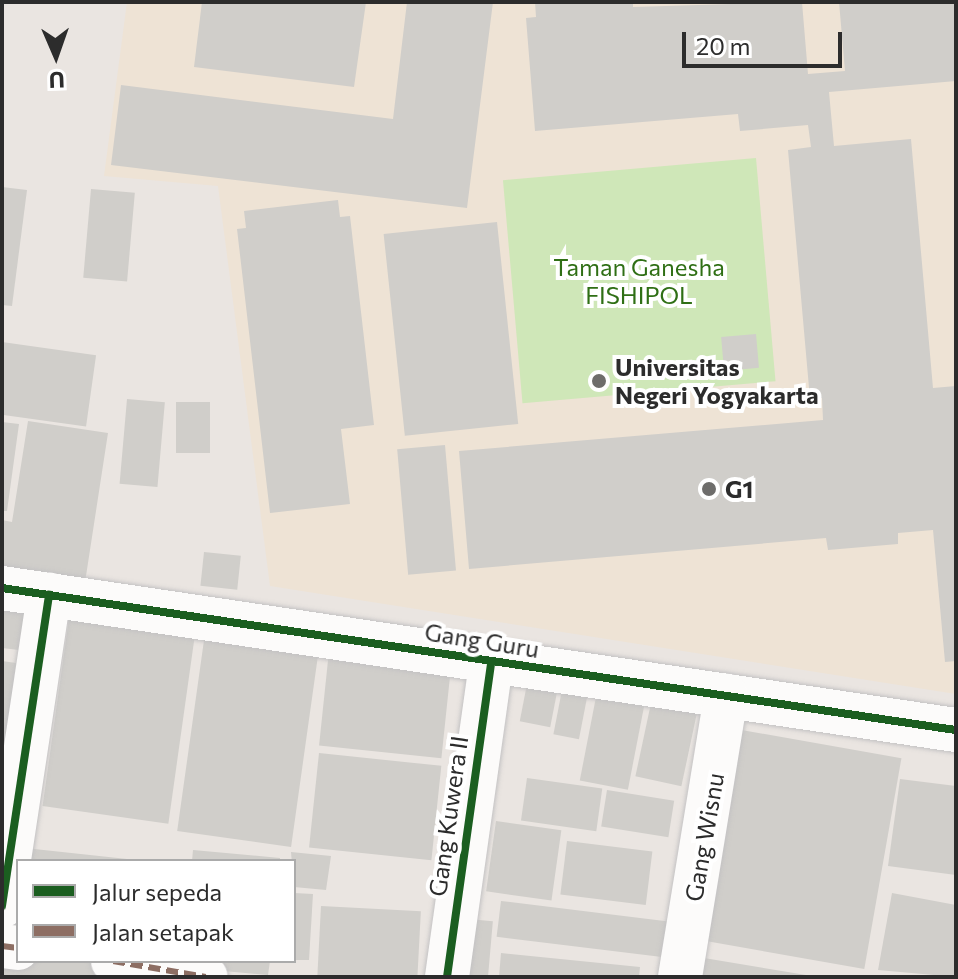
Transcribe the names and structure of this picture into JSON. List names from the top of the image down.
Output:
{
  "streets": {
    "street": ["Gang Guru", "Gang Kuwera II", "Gang Wisnu"]
  },
  "crossings": [
    ["Gang Guru", "Gang Kuwera II"],
    ["Gang Guru", "Gang Wisnu"]
  ],
  "parks": ["Taman Ganesha FISHIPOL"],
  "places": ["Universitas Negeri Yogyakarta", "G1"],
  "legend": ["Jalur sepeda", "Jalan setapak"],
  "scale_bar": "20 m",
  "north": "bottom"
}
